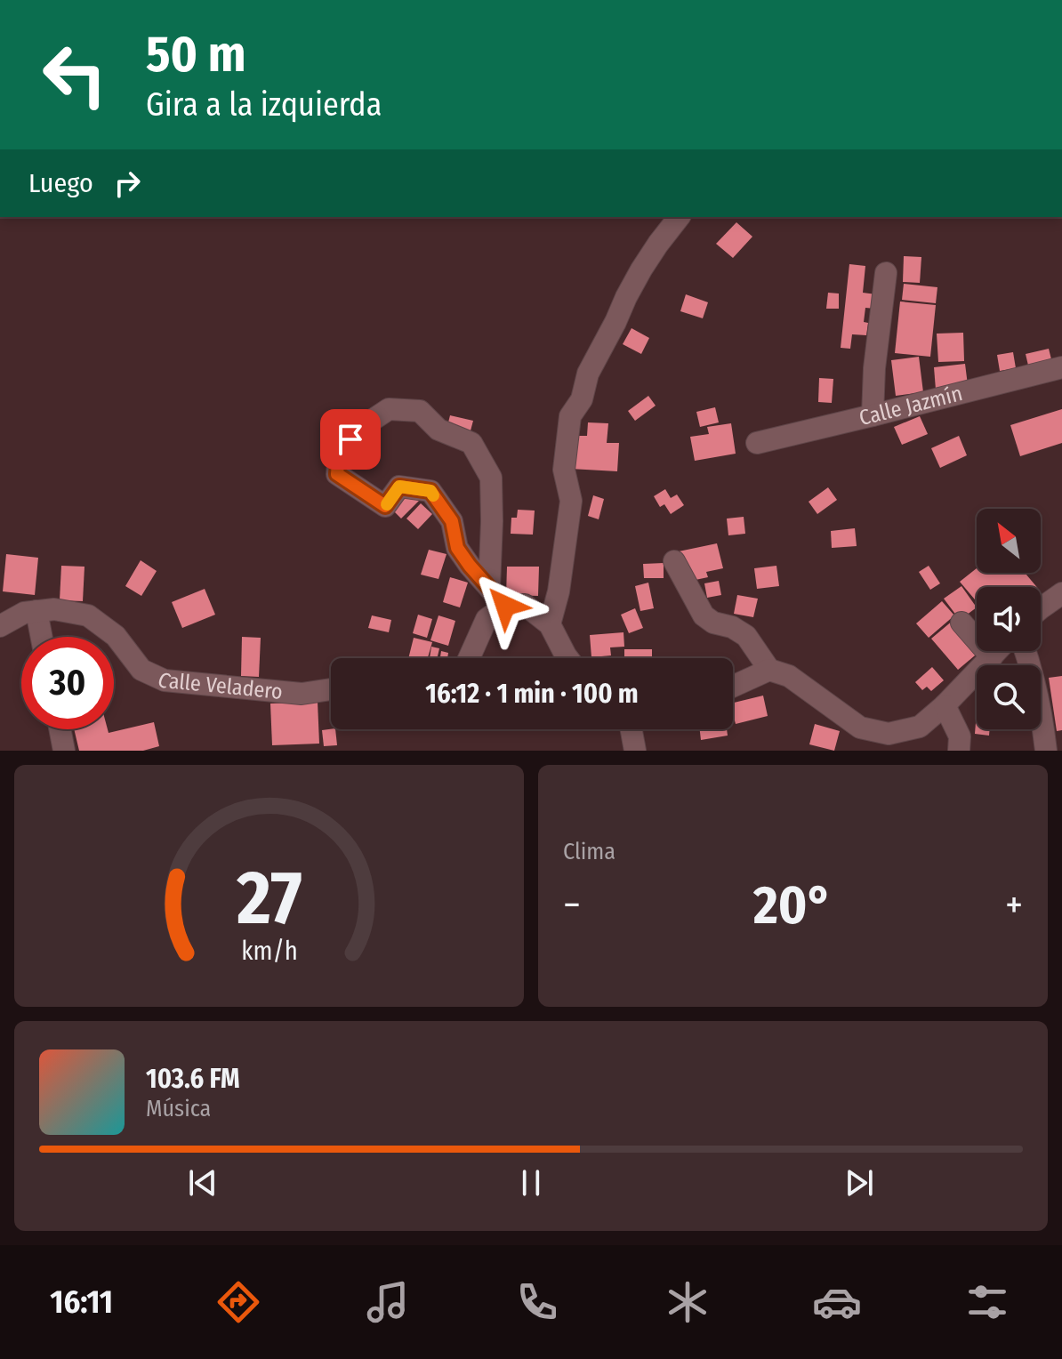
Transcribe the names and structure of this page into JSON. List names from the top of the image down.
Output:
{
  "streets": {
    "street": ["Calle Jazmín", "Calle Veladero"]
  },
  "north": "top left",
  "page": {
    "turn": ["50 m", "Gira a la izquierda"],
    "then": "Luego",
    "limit": "30",
    "trip": "16:12 · 1 min · 100 m",
    "tile": "Clima",
    "heat": ["−", "20°", "+"],
    "song": ["103.6 FM", "Música"],
    "tabs": "16:11",
    "gauge": ["27", "km/h"]
  }
}
